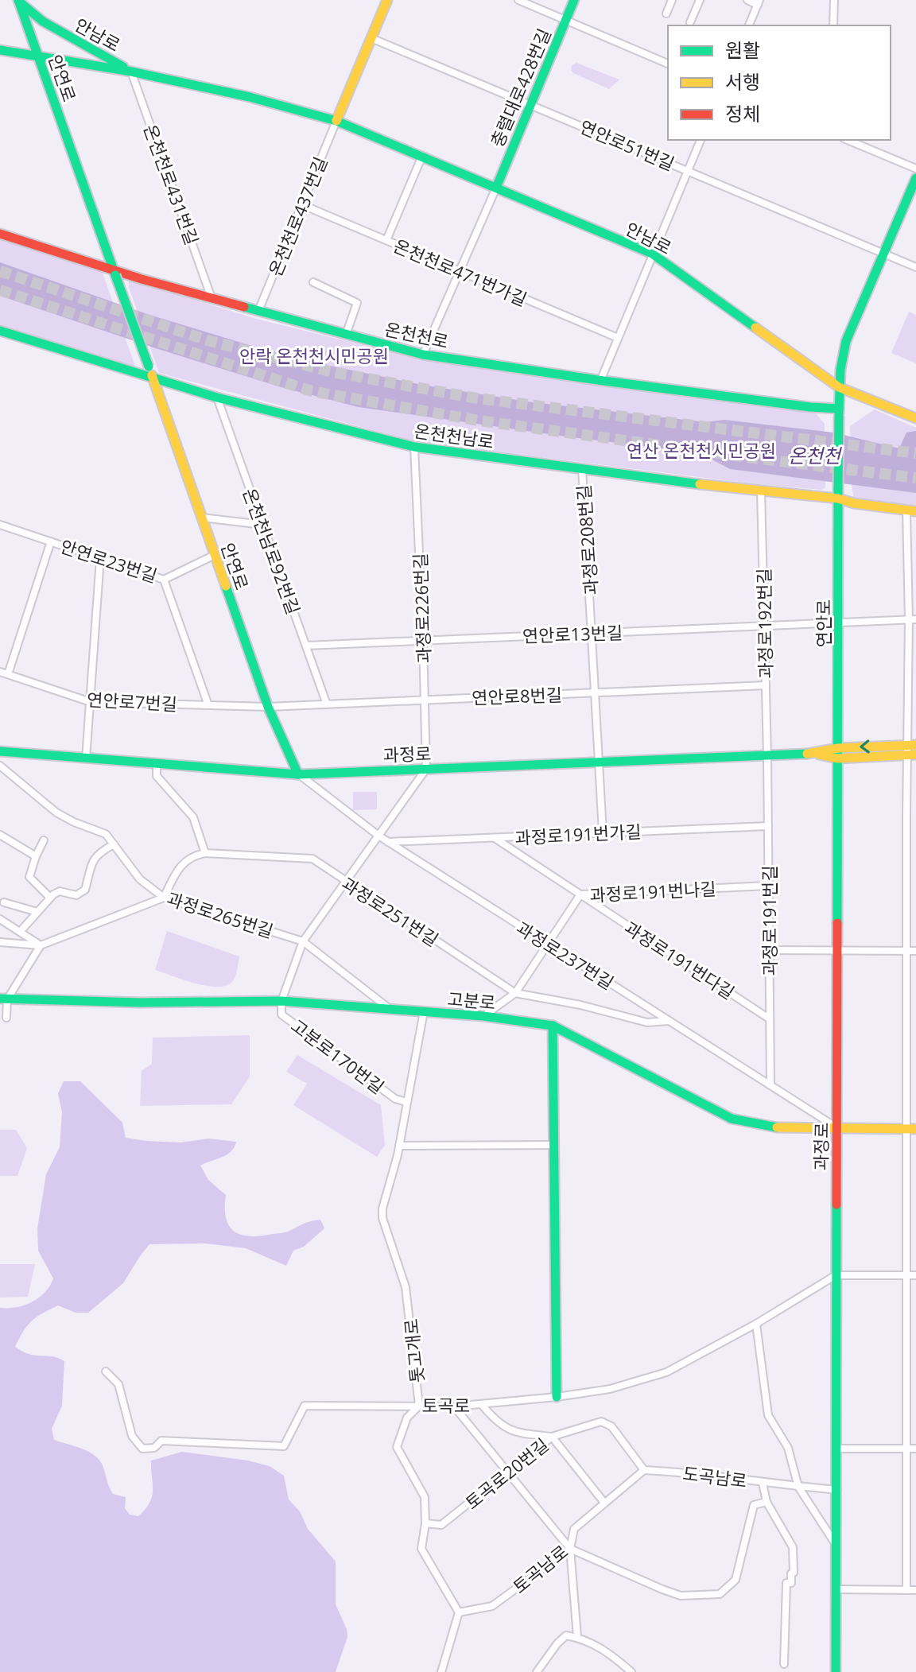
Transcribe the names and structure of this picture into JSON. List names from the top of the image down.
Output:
{
  "streets": {
    "street": [
      "안남로",
      "안연로",
      "충렬대로428번길",
      "연안로51번길",
      "온천천로431번길",
      "온천천로437번길",
      "온천천로471번가길",
      "온천천로",
      "온천천남로",
      "과정로208번길",
      "온천천남로92번길",
      "안연로23번길",
      "과정로226번길",
      "과정로192번길",
      "연안로",
      "연안로13번길",
      "연안로8번길",
      "연안로7번길",
      "과정로",
      "과정로191번가길",
      "과정로191번나길",
      "과정로251번길",
      "과정로265번길",
      "과정로191번길",
      "과정로237번길",
      "과정로191번다길",
      "고분로",
      "고분로170번길",
      "톳고개로",
      "토곡로",
      "토곡로20번길",
      "도곡남로",
      "토곡남로"
    ]
  },
  "crossings": [
    ["안남로", "안연로"],
    ["안남로", "충렬대로428번길"],
    ["안남로", "온천천로431번길"],
    ["안남로", "온천천로437번길"],
    ["안연로", "온천천로"],
    ["안연로", "온천천남로"],
    ["안연로", "안연로23번길"],
    ["안연로", "연안로8번길"],
    ["안연로", "연안로7번길"],
    ["안연로", "과정로"],
    ["안연로", "과정로237번길"],
    ["충렬대로428번길", "연안로51번길"],
    ["온천천로431번길", "온천천로"],
    ["온천천로437번길", "온천천로471번가길"],
    ["온천천로437번길", "온천천로"],
    ["온천천로", "연안로"],
    ["온천천남로", "과정로208번길"],
    ["온천천남로", "온천천남로92번길"],
    ["온천천남로", "과정로226번길"],
    ["온천천남로", "과정로192번길"],
    ["온천천남로", "연안로"],
    ["과정로208번길", "연안로13번길"],
    ["과정로208번길", "연안로8번길"],
    ["과정로208번길", "과정로"],
    ["과정로208번길", "과정로191번가길"],
    ["온천천남로92번길", "연안로13번길"],
    ["온천천남로92번길", "연안로8번길"],
    ["과정로226번길", "연안로13번길"],
    ["과정로226번길", "연안로8번길"],
    ["과정로226번길", "과정로"],
    ["과정로192번길", "연안로13번길"],
    ["과정로192번길", "연안로8번길"],
    ["과정로192번길", "과정로"],
    ["과정로192번길", "과정로191번길"],
    ["연안로", "연안로13번길"],
    ["연안로", "과정로"],
    ["연안로8번길", "연안로7번길"],
    ["과정로", "과정로191번길"],
    ["과정로", "과정로237번길"],
    ["과정로", "고분로"],
    ["과정로", "토곡로"],
    ["과정로", "도곡남로"],
    ["과정로191번가길", "과정로191번길"],
    ["과정로191번가길", "과정로237번길"],
    ["과정로191번가길", "과정로191번다길"],
    ["과정로191번나길", "과정로251번길"],
    ["과정로191번나길", "과정로191번길"],
    ["과정로191번나길", "과정로237번길"],
    ["과정로191번나길", "과정로191번다길"],
    ["과정로191번나길", "고분로"],
    ["과정로251번길", "과정로237번길"],
    ["과정로265번길", "고분로"],
    ["과정로191번길", "과정로237번길"],
    ["과정로191번길", "과정로191번다길"],
    ["과정로237번길", "고분로"],
    ["고분로", "고분로170번길"],
    ["고분로", "톳고개로"],
    ["고분로170번길", "톳고개로"],
    ["톳고개로", "토곡로"],
    ["톳고개로", "토곡로20번길"],
    ["톳고개로", "토곡남로"],
    ["토곡로20번길", "도곡남로"]
  ],
  "water": ["온천천"],
  "parks": ["안락 온천천시민공원", "연산 온천천시민공원"],
  "legend": ["원활", "서행", "정체"]
}
